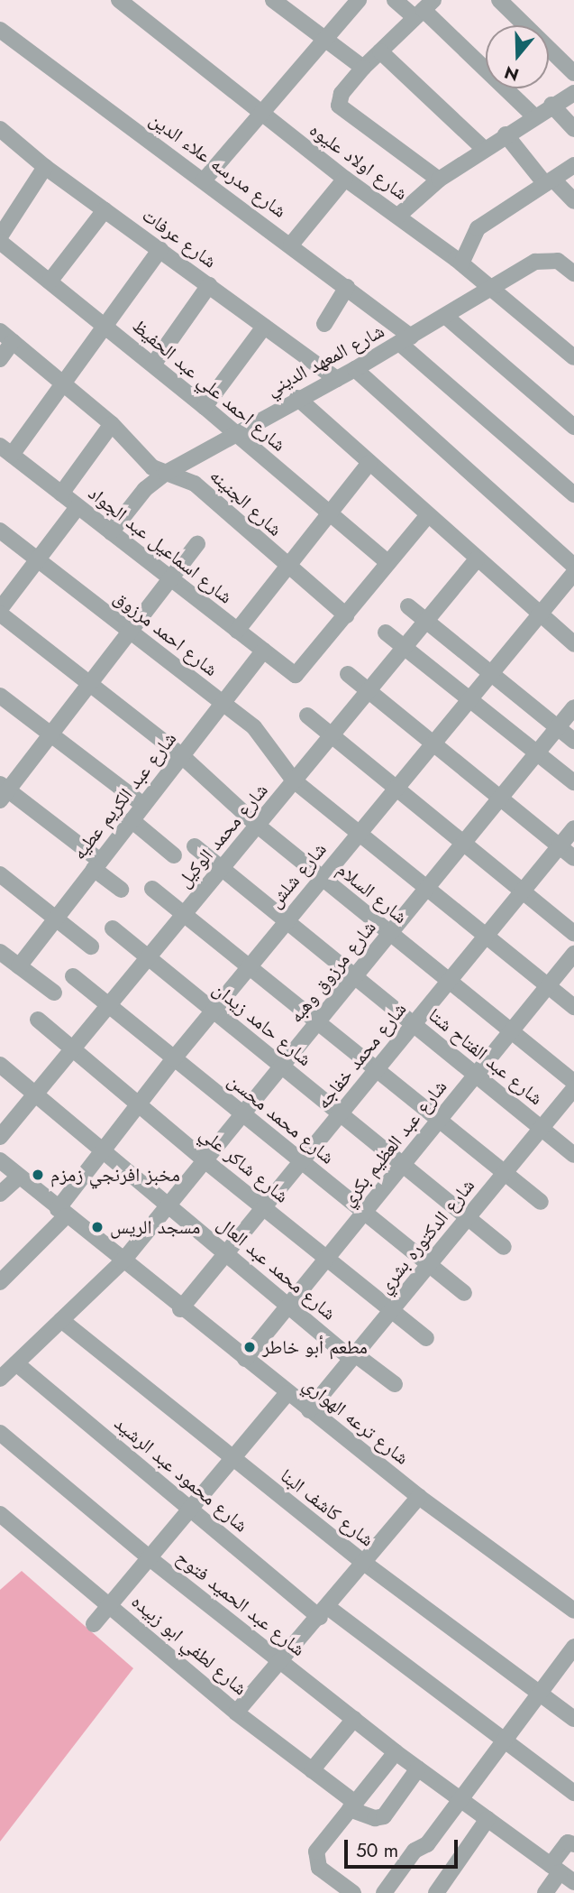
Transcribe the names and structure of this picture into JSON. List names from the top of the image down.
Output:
{
  "streets": {
    "street": [
      "شارع اولاد عليوه",
      "شارع مدرسه علاء الدين",
      "شارع عرفات",
      "شارع المعهد الديني",
      "شارع احمد علي عبد الحفيظ",
      "شارع الجنينه",
      "شارع اسماعيل عبد الجواد",
      "شارع احمد مرزوق",
      "شارع عبد الكريم عطيه",
      "شارع محمد الوكيل",
      "شارع شلش",
      "شارع السلام",
      "شارع مرزوق وهبه",
      "شارع حامد زيدان",
      "شارع محمد خفاجه",
      "شارع عبد الفتاح شتا",
      "شارع محمد محسن",
      "شارع عبد العظيم بكري",
      "شارع شاكر علي",
      "شارع الدكتوره بشري",
      "شارع محمد عبد العال",
      "شارع ترعه الهواري",
      "شارع محمود عبد الرشيد",
      "شارع كاشف البنا",
      "شارع عبد الحميد فتوح",
      "شارع لطفي ابو زبيده"
    ]
  },
  "crossings": [
    ["شارع اولاد عليوه", "شارع المعهد الديني"],
    ["شارع مدرسه علاء الدين", "شارع المعهد الديني"],
    ["شارع عرفات", "شارع المعهد الديني"],
    ["شارع المعهد الديني", "شارع احمد علي عبد الحفيظ"],
    ["شارع المعهد الديني", "شارع الجنينه"],
    ["شارع المعهد الديني", "شارع اسماعيل عبد الجواد"],
    ["شارع الجنينه", "شارع اسماعيل عبد الجواد"],
    ["شارع اسماعيل عبد الجواد", "شارع عبد الكريم عطيه"],
    ["شارع احمد مرزوق", "شارع عبد الكريم عطيه"],
    ["شارع احمد مرزوق", "شارع محمد الوكيل"],
    ["شارع احمد مرزوق", "شارع شلش"],
    ["شارع احمد مرزوق", "شارع مرزوق وهبه"],
    ["شارع احمد مرزوق", "شارع محمد خفاجه"],
    ["شارع احمد مرزوق", "شارع عبد العظيم بكري"],
    ["شارع عبد الكريم عطيه", "شارع السلام"],
    ["شارع محمد الوكيل", "شارع السلام"],
    ["شارع محمد الوكيل", "شارع حامد زيدان"],
    ["شارع محمد الوكيل", "شارع عبد الفتاح شتا"],
    ["شارع محمد الوكيل", "شارع محمد محسن"],
    ["شارع محمد الوكيل", "شارع شاكر علي"],
    ["شارع محمد الوكيل", "شارع محمد عبد العال"],
    ["شارع شلش", "شارع السلام"],
    ["شارع شلش", "شارع حامد زيدان"],
    ["شارع شلش", "شارع عبد الفتاح شتا"],
    ["شارع شلش", "شارع محمد محسن"],
    ["شارع شلش", "شارع شاكر علي"],
    ["شارع شلش", "شارع محمد عبد العال"],
    ["شارع شلش", "شارع ترعه الهواري"],
    ["شارع السلام", "شارع مرزوق وهبه"],
    ["شارع السلام", "شارع محمد خفاجه"],
    ["شارع السلام", "شارع عبد العظيم بكري"],
    ["شارع مرزوق وهبه", "شارع حامد زيدان"],
    ["شارع مرزوق وهبه", "شارع عبد الفتاح شتا"],
    ["شارع مرزوق وهبه", "شارع محمد محسن"],
    ["شارع مرزوق وهبه", "شارع شاكر علي"],
    ["شارع مرزوق وهبه", "شارع محمد عبد العال"],
    ["شارع مرزوق وهبه", "شارع ترعه الهواري"],
    ["شارع مرزوق وهبه", "شارع محمود عبد الرشيد"],
    ["شارع مرزوق وهبه", "شارع كاشف البنا"],
    ["شارع حامد زيدان", "شارع محمد خفاجه"],
    ["شارع حامد زيدان", "شارع عبد العظيم بكري"],
    ["شارع حامد زيدان", "شارع الدكتوره بشري"],
    ["شارع محمد خفاجه", "شارع عبد الفتاح شتا"],
    ["شارع محمد خفاجه", "شارع محمد محسن"],
    ["شارع محمد خفاجه", "شارع شاكر علي"],
    ["شارع محمد خفاجه", "شارع محمد عبد العال"],
    ["شارع محمد خفاجه", "شارع ترعه الهواري"],
    ["شارع عبد الفتاح شتا", "شارع عبد العظيم بكري"],
    ["شارع عبد الفتاح شتا", "شارع الدكتوره بشري"],
    ["شارع محمد محسن", "شارع عبد العظيم بكري"],
    ["شارع محمد محسن", "شارع الدكتوره بشري"],
    ["شارع عبد العظيم بكري", "شارع شاكر علي"],
    ["شارع عبد العظيم بكري", "شارع محمد عبد العال"],
    ["شارع عبد العظيم بكري", "شارع ترعه الهواري"],
    ["شارع شاكر علي", "شارع الدكتوره بشري"],
    ["شارع الدكتوره بشري", "شارع محمد عبد العال"],
    ["شارع الدكتوره بشري", "شارع ترعه الهواري"]
  ],
  "places": ["مخبز افرنجي زمزم", "مسجد الريس", "مطعم أبو خاطر"],
  "scale_bar": "50 m",
  "north": "bottom"
}
